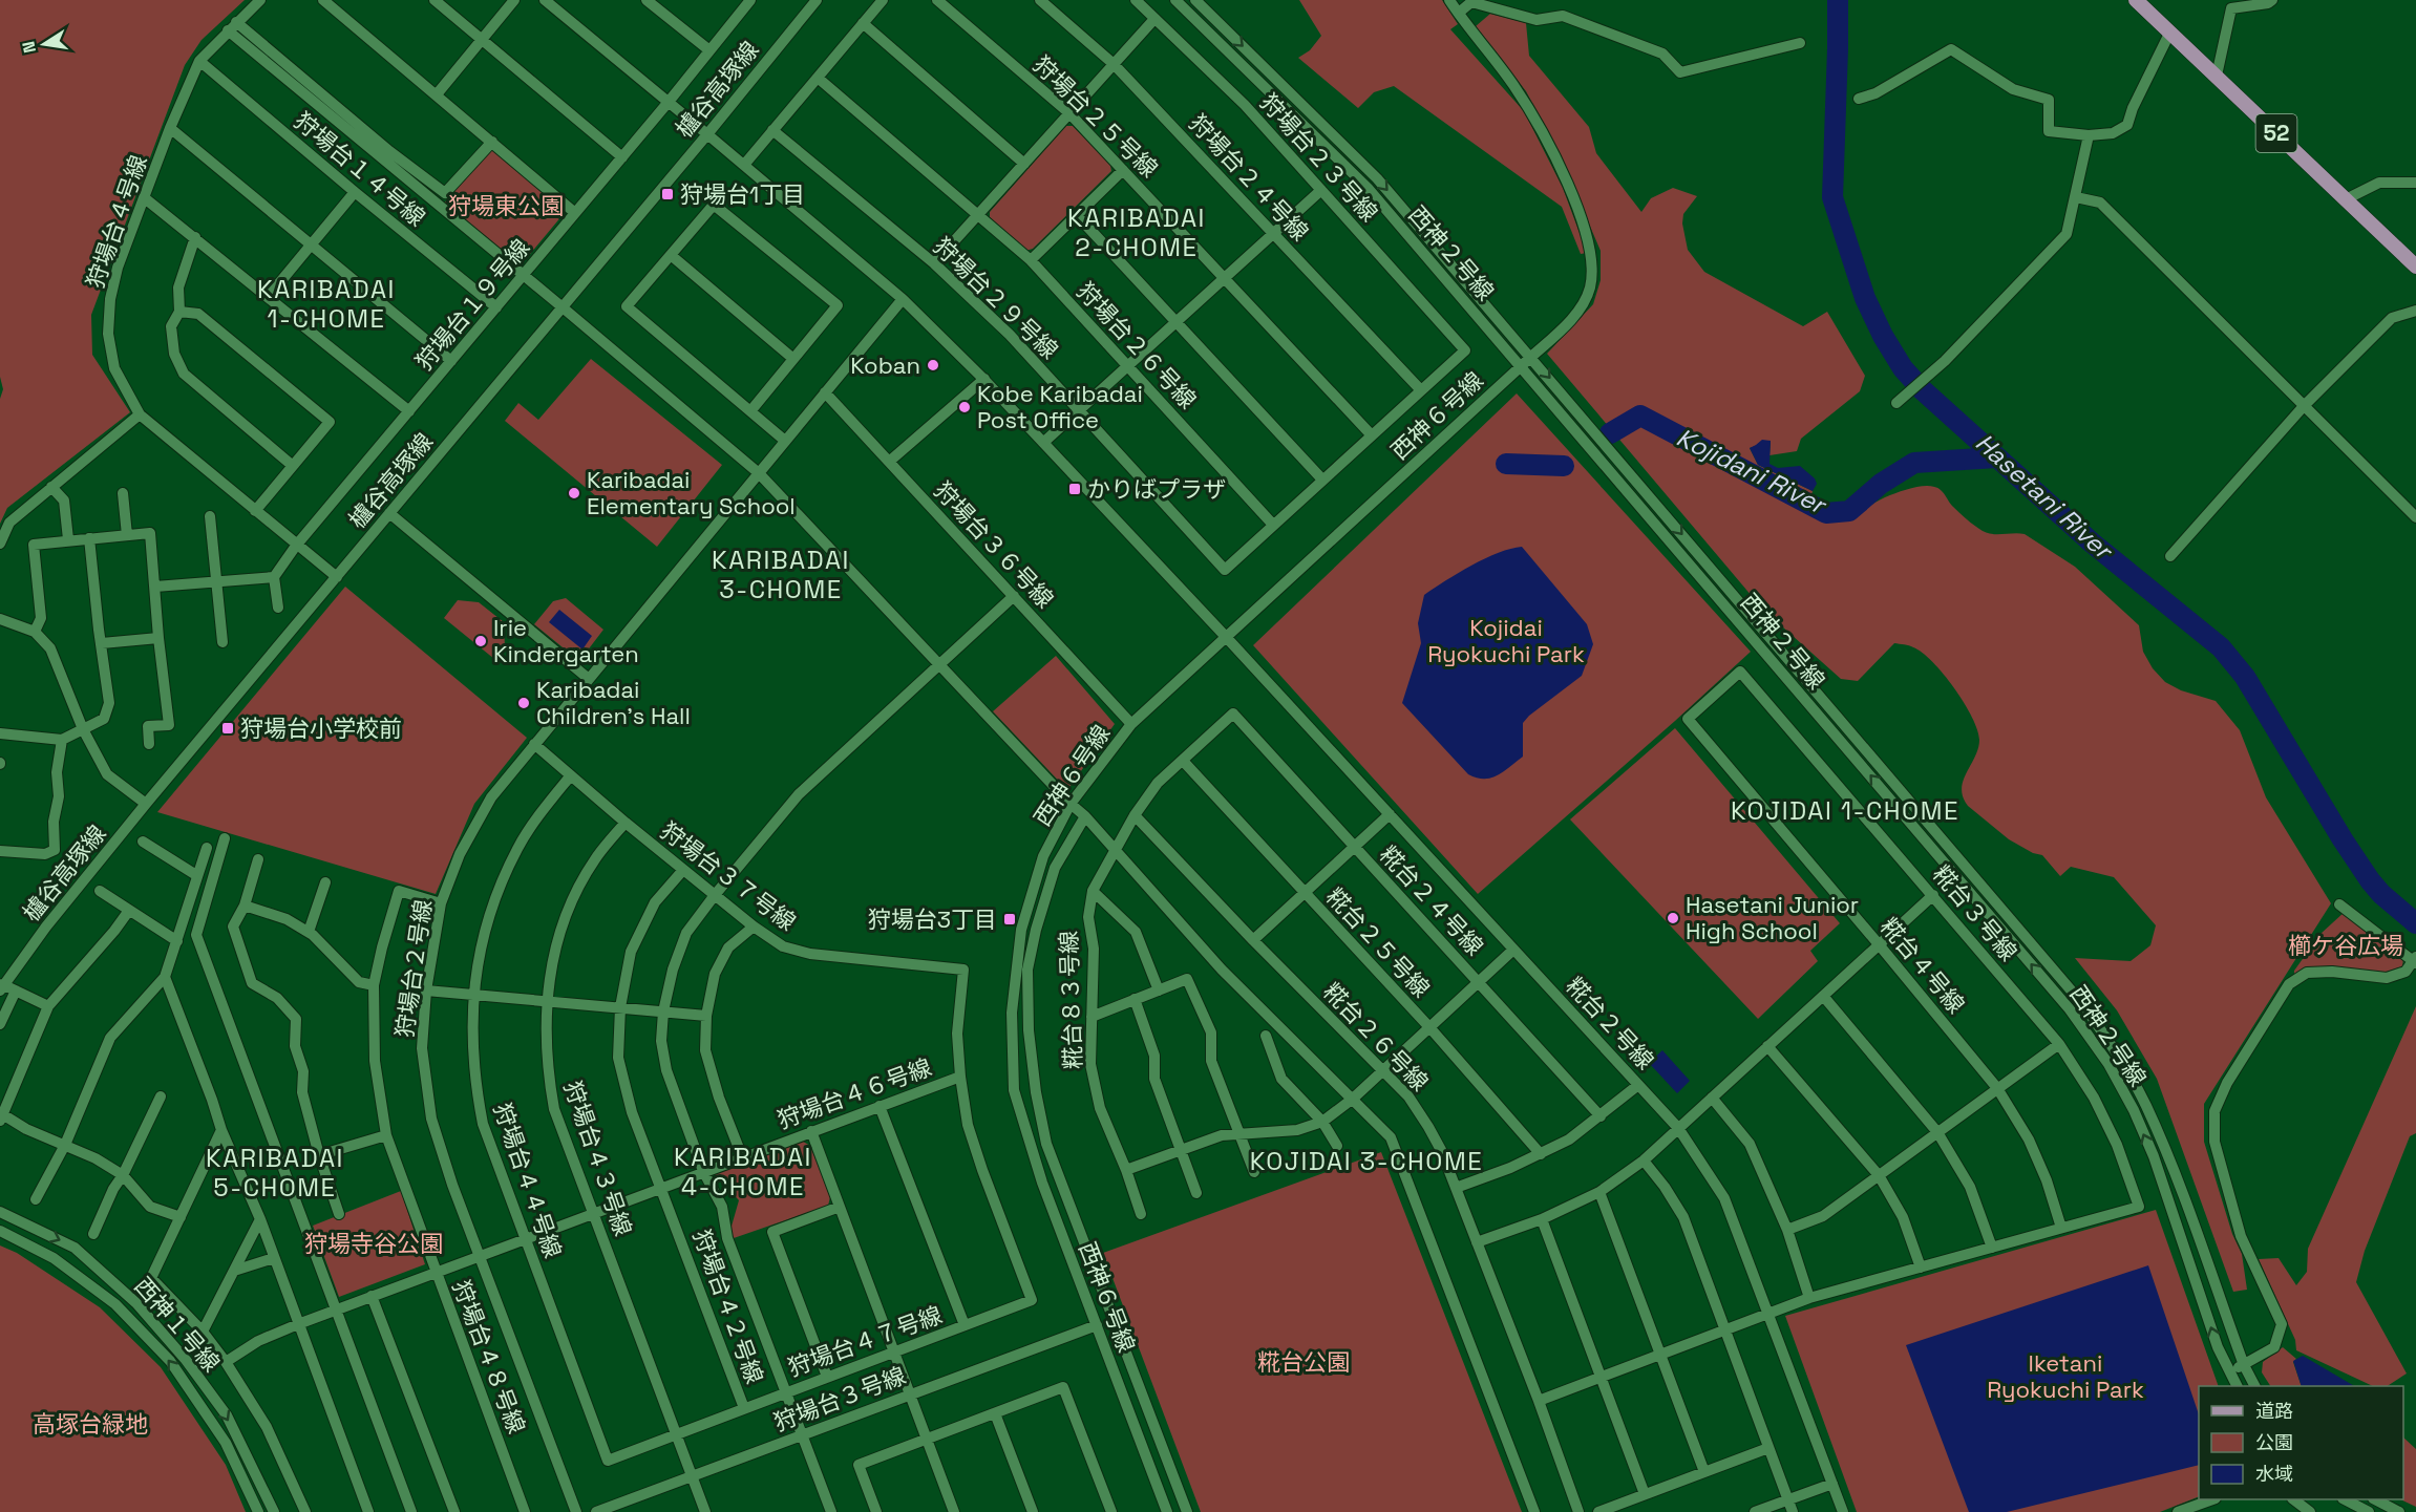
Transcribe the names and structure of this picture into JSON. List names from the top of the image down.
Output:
{
  "streets": {
    "main road": ["52"],
    "street": [
      "櫨谷高塚線",
      "狩場台２５号線",
      "狩場台２３号線",
      "狩場台１４号線",
      "狩場台２４号線",
      "狩場台４号線",
      "西神２号線",
      "狩場台２９号線",
      "狩場台１９号線",
      "狩場台２６号線",
      "西神６号線",
      "狩場台３６号線",
      "狩場台３７号線",
      "糀台２４号線",
      "糀台３号線",
      "糀台２５号線",
      "糀台４号線",
      "狩場台２号線",
      "糀台８３号線",
      "糀台２号線",
      "糀台２６号線",
      "狩場台４６号線",
      "狩場台４３号線",
      "狩場台４４号線",
      "狩場台４２号線",
      "西神１号線",
      "狩場台４７号線",
      "狩場台４８号線",
      "狩場台３号線"
    ]
  },
  "crossings": [
    ["櫨谷高塚線", "狩場台４号線"],
    ["櫨谷高塚線", "糀台２号線"],
    ["狩場台２３号線", "狩場台２４号線"],
    ["狩場台１４号線", "狩場台４号線"],
    ["狩場台１４号線", "狩場台１９号線"],
    ["狩場台４号線", "狩場台１９号線"],
    ["西神２号線", "西神６号線"],
    ["狩場台２９号線", "狩場台２６号線"],
    ["狩場台１９号線", "糀台２号線"],
    ["西神６号線", "狩場台３６号線"],
    ["西神６号線", "糀台２号線"],
    ["西神６号線", "狩場台３号線"],
    ["狩場台３６号線", "狩場台２号線"],
    ["狩場台３７号線", "狩場台２号線"],
    ["狩場台３７号線", "狩場台４６号線"],
    ["狩場台３７号線", "狩場台４３号線"],
    ["狩場台３７号線", "狩場台４４号線"],
    ["狩場台３７号線", "狩場台４２号線"],
    ["狩場台３７号線", "狩場台４７号線"],
    ["糀台２４号線", "糀台８３号線"],
    ["糀台３号線", "糀台４号線"],
    ["糀台２５号線", "糀台８３号線"],
    ["狩場台２号線", "糀台２号線"],
    ["狩場台２号線", "狩場台４６号線"],
    ["狩場台２号線", "狩場台４８号線"],
    ["糀台８３号線", "糀台２６号線"],
    ["狩場台４６号線", "狩場台４３号線"],
    ["狩場台４６号線", "狩場台４４号線"],
    ["狩場台４６号線", "狩場台４２号線"],
    ["狩場台４６号線", "狩場台４８号線"],
    ["狩場台４３号線", "狩場台４７号線"],
    ["狩場台４３号線", "狩場台３号線"],
    ["狩場台４４号線", "狩場台４７号線"],
    ["狩場台４２号線", "狩場台４７号線"]
  ],
  "districts": [
    "KARIBADAI 2-CHOME",
    "KARIBADAI 1-CHOME",
    "KARIBADAI 3-CHOME",
    "KOJIDAI 1-CHOME",
    "KARIBADAI 4-CHOME",
    "KARIBADAI 5-CHOME",
    "KOJIDAI 3-CHOME"
  ],
  "water": ["Kojidani River", "Hasetani River"],
  "parks": [
    "狩場東公園",
    "Kojidai Ryokuchi Park",
    "櫛ケ谷広場",
    "狩場寺谷公園",
    "糀台公園",
    "Iketani Ryokuchi Park",
    "高塚台緑地"
  ],
  "places": {
    "transit": [
      "狩場台1丁目",
      "かりばプラザ",
      "狩場台小学校前",
      "狩場台3丁目"
    ],
    "other": [
      "Koban",
      "Kobe Karibadai Post Office",
      "Karibadai Elementary School",
      "Irie Kindergarten",
      "Karibadai Children's Hall",
      "Hasetani Junior High School"
    ]
  },
  "legend": ["道路", "公園", "水域"],
  "north": "left"
}
